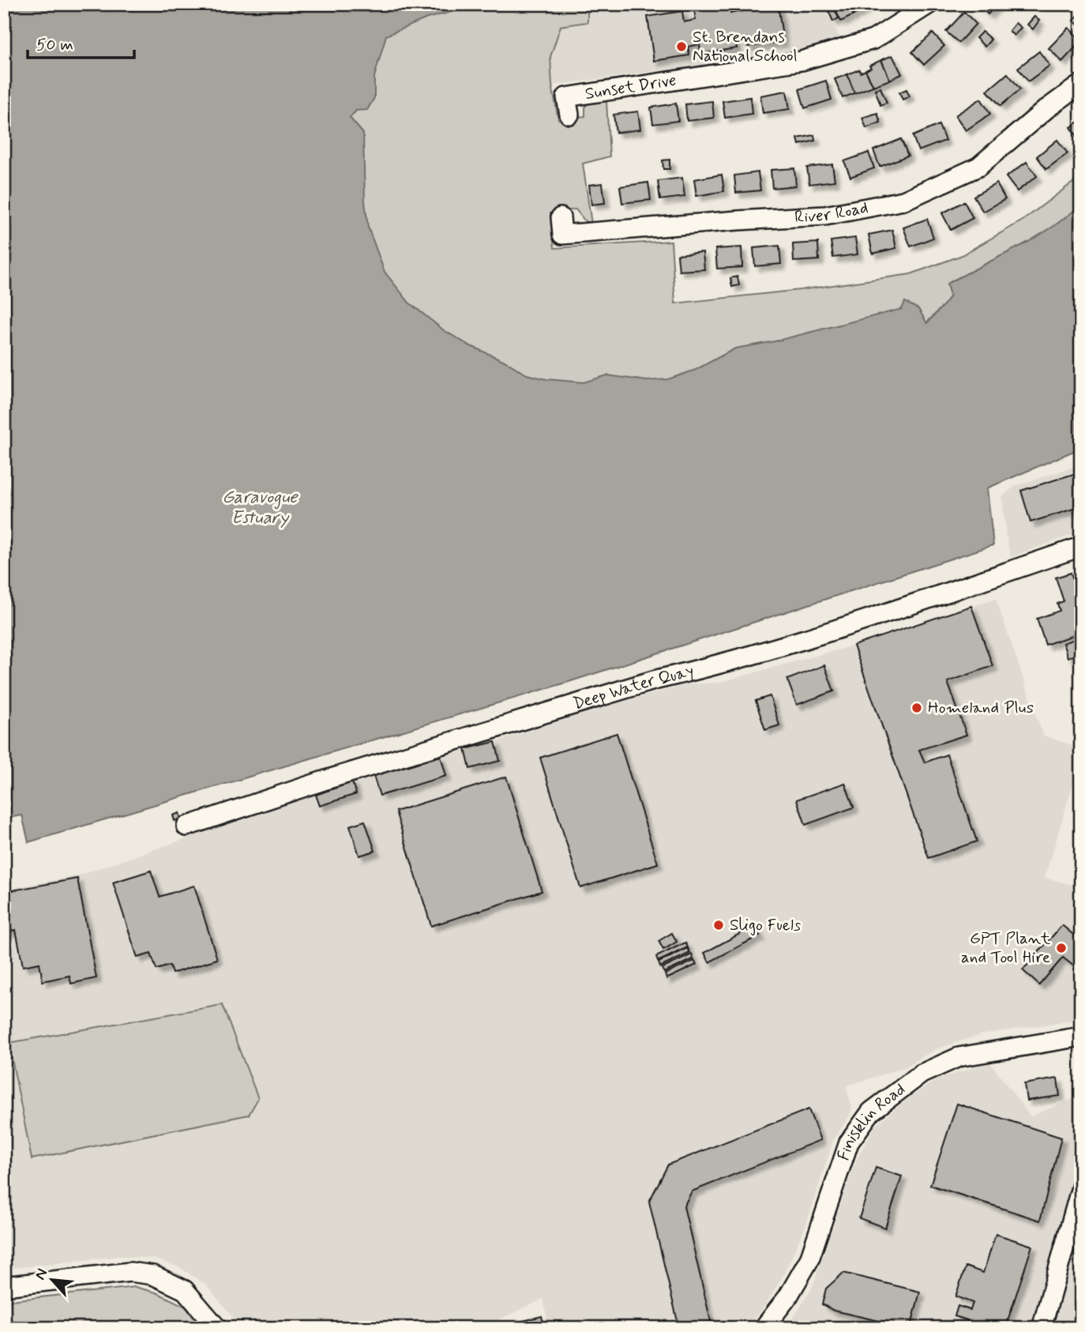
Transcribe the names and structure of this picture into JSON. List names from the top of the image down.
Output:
{
  "streets": {
    "street": [
      "Sunset Drive",
      "River Road",
      "Deep Water Quay",
      "Finisklin Road"
    ]
  },
  "water": ["Garavogue Estuary"],
  "places": [
    "St. Brendans National School",
    "Homeland Plus",
    "Sligo Fuels",
    "GPT Plant and Tool Hire"
  ],
  "scale_bar": "50 m",
  "north": "top left"
}
